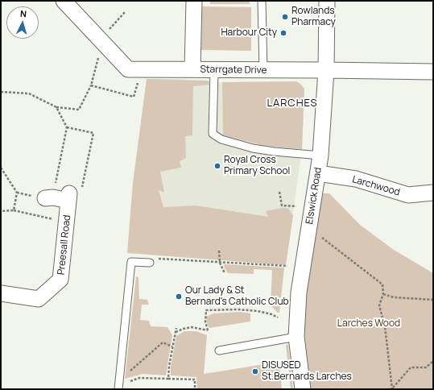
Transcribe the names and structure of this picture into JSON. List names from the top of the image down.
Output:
{
  "streets": {
    "street": [
      "Starrgate Drive",
      "Larchwood",
      "Elswick Road",
      "Preesall Road"
    ]
  },
  "crossings": [
    ["Starrgate Drive", "Elswick Road"],
    ["Larchwood", "Elswick Road"]
  ],
  "districts": ["LARCHES"],
  "parks": ["Larches Wood"],
  "places": [
    "Rowlands Pharmacy",
    "Harbour City",
    "Royal Cross Primary School",
    "Our Lady & St Bernard's Catholic Club",
    "DISUSED St.Bernards Larches"
  ],
  "north": "top"
}
